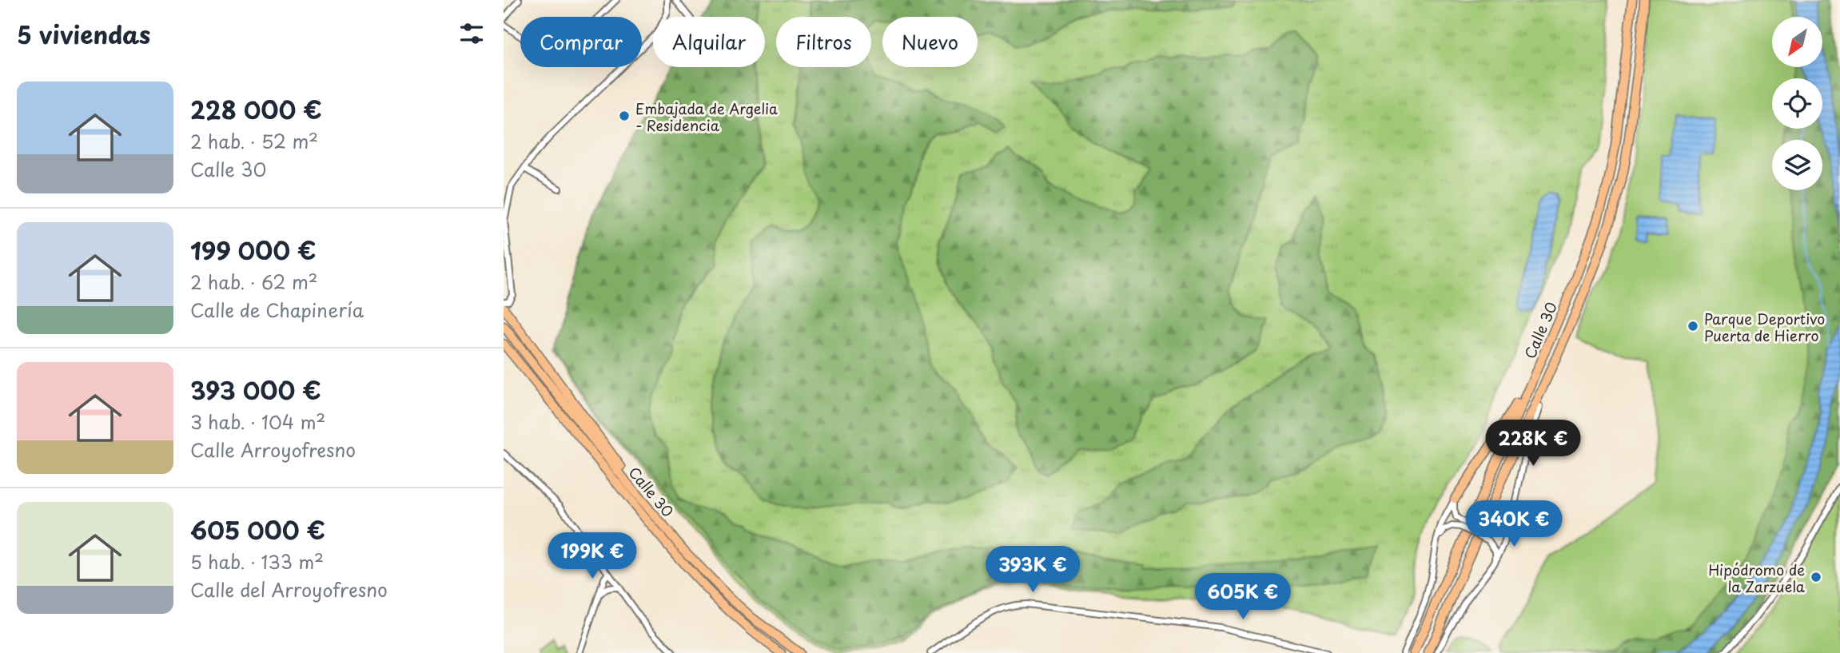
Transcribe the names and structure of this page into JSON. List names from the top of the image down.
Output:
{
  "streets": {
    "highway": ["Calle 30"]
  },
  "places": ["Embajada de Argelia - Residencia", "Parque Deportivo Puerta de Hierro", "Hipódromo de la Zarzuela"],
  "north": "bottom left",
  "page": {
    "heading": "5 viviendas",
    "chip": [
      "Comprar",
      "Alquilar",
      "Filtros",
      "Nuevo"
    ],
    "list": [
      {
        "name": "228 000 €",
        "note": "2 hab. · 52 m² · Calle 30"
      },
      {
        "name": "199 000 €",
        "note": "2 hab. · 62 m² · Calle de Chapinería"
      },
      {
        "name": "393 000 €",
        "note": "3 hab. · 104 m² · Calle Arroyofresno"
      },
      {
        "name": "605 000 €",
        "note": "5 hab. · 133 m² · Calle del Arroyofresno"
      }
    ],
    "price": [
      "228K €",
      "340K €",
      "199K €",
      "393K €",
      "605K €"
    ]
  }
}
